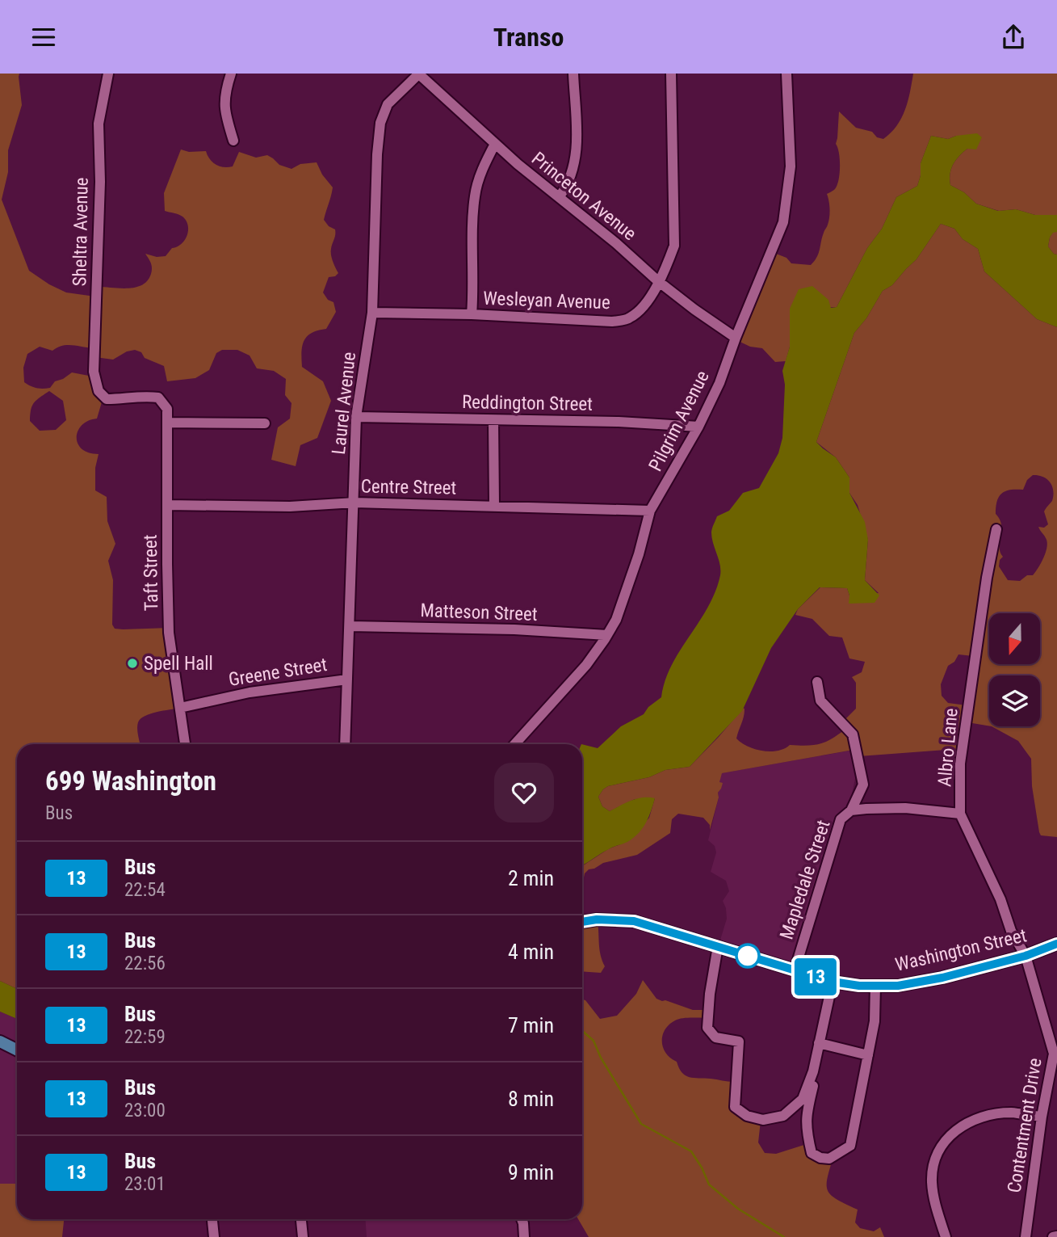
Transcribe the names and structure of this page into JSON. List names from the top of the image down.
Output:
{
  "streets": {
    "main road": ["Washington Street"],
    "street": [
      "Princeton Avenue",
      "Sheltra Avenue",
      "Wesleyan Avenue",
      "Laurel Avenue",
      "Reddington Street",
      "Pilgrim Avenue",
      "Centre Street",
      "Taft Street",
      "Matteson Street",
      "Greene Street",
      "Albro Lane",
      "Mapledale Street",
      "Contentment Drive"
    ]
  },
  "crossings": [
    ["Princeton Avenue", "Wesleyan Avenue"],
    ["Princeton Avenue", "Laurel Avenue"],
    ["Princeton Avenue", "Pilgrim Avenue"],
    ["Sheltra Avenue", "Taft Street"],
    ["Wesleyan Avenue", "Laurel Avenue"],
    ["Laurel Avenue", "Reddington Street"],
    ["Laurel Avenue", "Centre Street"],
    ["Laurel Avenue", "Matteson Street"],
    ["Laurel Avenue", "Greene Street"],
    ["Reddington Street", "Pilgrim Avenue"],
    ["Pilgrim Avenue", "Centre Street"],
    ["Pilgrim Avenue", "Matteson Street"],
    ["Centre Street", "Taft Street"],
    ["Taft Street", "Greene Street"],
    ["Albro Lane", "Mapledale Street"],
    ["Albro Lane", "Washington Street"],
    ["Albro Lane", "Contentment Drive"],
    ["Mapledale Street", "Washington Street"],
    ["Washington Street", "Contentment Drive"]
  ],
  "places": ["Spell Hall"],
  "lines": ["bus line 13"],
  "north": "bottom",
  "page": {
    "header": "Transo",
    "on_map": "13",
    "heading": ["699 Washington", "Bus"],
    "list": [
      {
        "mark": "13",
        "name": "Bus",
        "note": "22:54",
        "value": "2 min"
      },
      {
        "mark": "13",
        "name": "Bus",
        "note": "22:56",
        "value": "4 min"
      },
      {
        "mark": "13",
        "name": "Bus",
        "note": "22:59",
        "value": "7 min"
      },
      {
        "mark": "13",
        "name": "Bus",
        "note": "23:00",
        "value": "8 min"
      },
      {
        "mark": "13",
        "name": "Bus",
        "note": "23:01",
        "value": "9 min"
      }
    ]
  }
}
